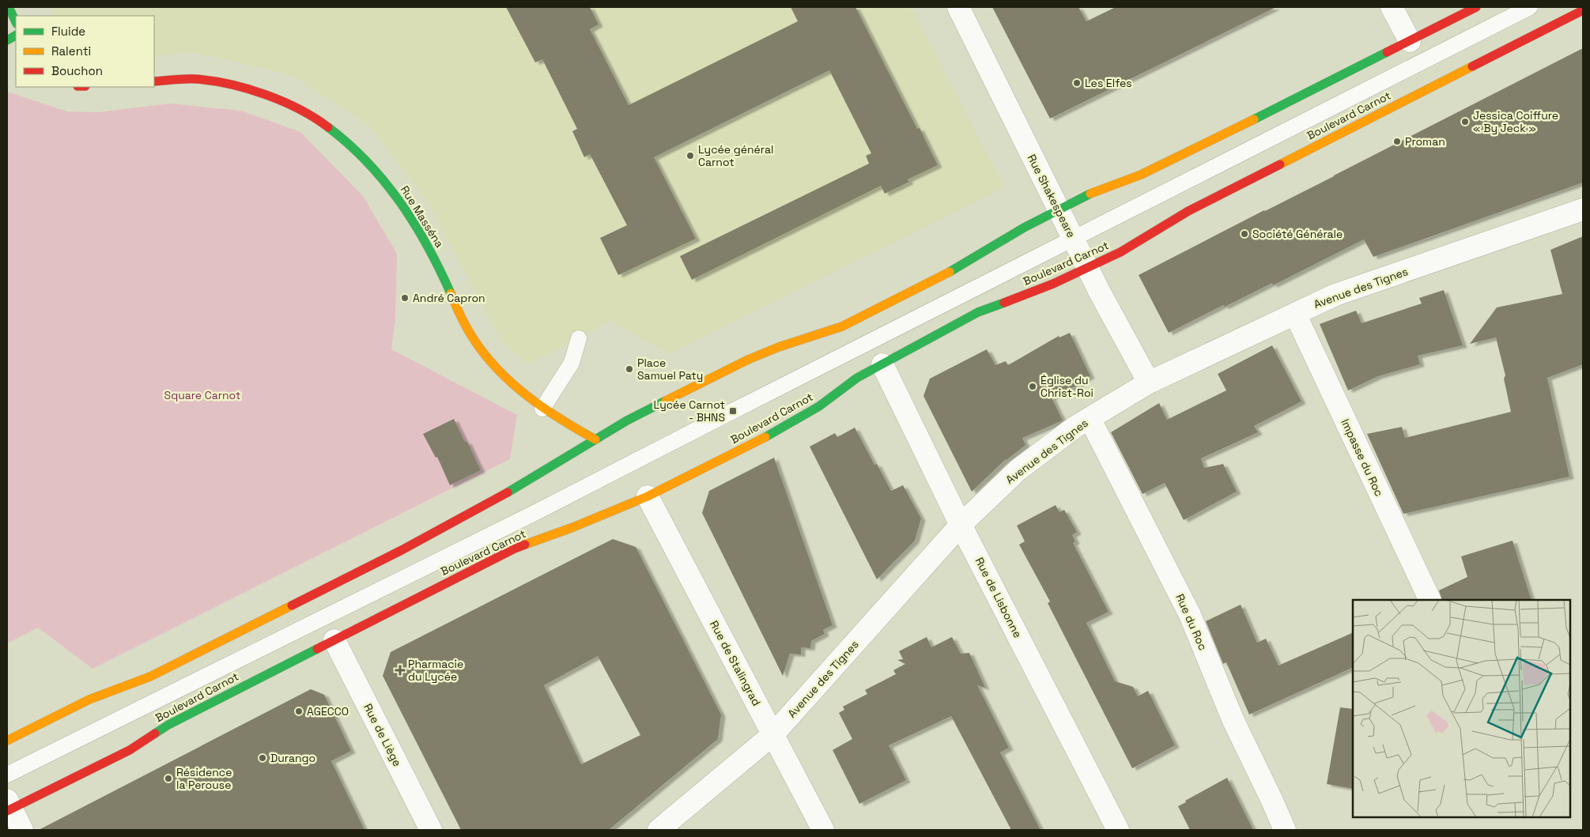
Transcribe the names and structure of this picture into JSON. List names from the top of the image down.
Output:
{
  "streets": {
    "main road": ["Boulevard Carnot", "Rue Masséna"],
    "street": [
      "Rue Shakespeare",
      "Avenue des Tignes",
      "Impasse du Roc",
      "Rue de Lisbonne",
      "Rue du Roc",
      "Rue de Stalingrad",
      "Rue de Liège"
    ]
  },
  "crossings": [
    ["Boulevard Carnot", "Rue Shakespeare"],
    ["Boulevard Carnot", "Rue de Lisbonne"],
    ["Boulevard Carnot", "Rue de Stalingrad"],
    ["Boulevard Carnot", "Rue de Liège"],
    ["Rue Shakespeare", "Avenue des Tignes"],
    ["Avenue des Tignes", "Impasse du Roc"],
    ["Avenue des Tignes", "Rue de Lisbonne"],
    ["Avenue des Tignes", "Rue du Roc"],
    ["Avenue des Tignes", "Rue de Stalingrad"]
  ],
  "parks": ["Square Carnot"],
  "places": {
    "other": [
      "Les Elfes",
      "Jessica Coiffure « By Jeck »",
      "Proman",
      "Lycée général Carnot",
      "Société Générale",
      "André Capron",
      "Place Samuel Paty",
      "Église du Christ-Roi",
      "AGECCO",
      "Durango",
      "Résidence la Perouse"
    ],
    "transit": ["Lycée Carnot - BHNS"],
    "health": ["Pharmacie du Lycée"]
  },
  "legend": ["Fluide", "Ralenti", "Bouchon"]
}
